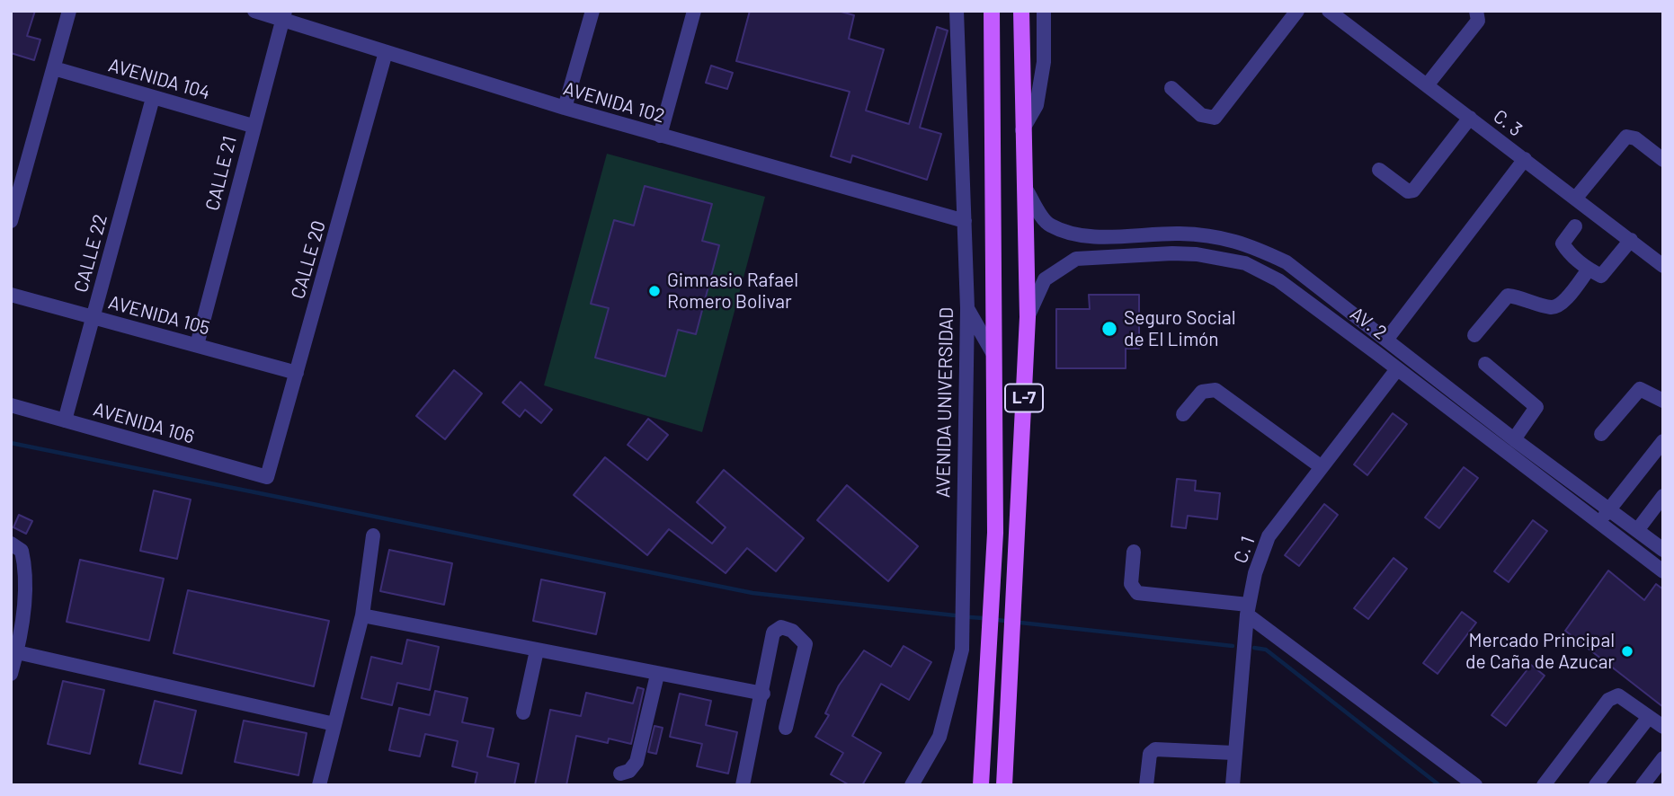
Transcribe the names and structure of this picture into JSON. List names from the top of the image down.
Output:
{
  "streets": {
    "main road": ["L-7"],
    "street": [
      "AVENIDA 104",
      "AVENIDA 102",
      "C. 3",
      "CALLE 21",
      "CALLE 22",
      "CALLE 20",
      "AVENIDA 105",
      "AV. 2",
      "AVENIDA UNIVERSIDAD",
      "AVENIDA 106",
      "C. 1"
    ]
  },
  "crossings": [
    ["AVENIDA 104", "CALLE 21"],
    ["AVENIDA 104", "CALLE 22"],
    ["AVENIDA 102", "CALLE 21"],
    ["AVENIDA 102", "CALLE 20"],
    ["AVENIDA 102", "AVENIDA UNIVERSIDAD"],
    ["CALLE 21", "AVENIDA 105"],
    ["CALLE 22", "AVENIDA 105"],
    ["CALLE 22", "AVENIDA 106"],
    ["CALLE 20", "AVENIDA 105"],
    ["CALLE 20", "AVENIDA 106"],
    ["AV. 2", "L-7"],
    ["AV. 2", "C. 1"]
  ],
  "places": ["Gimnasio Rafael Romero Bolivar", "Seguro Social de El Limón", "Mercado Principal de Caña de Azucar"]
}
